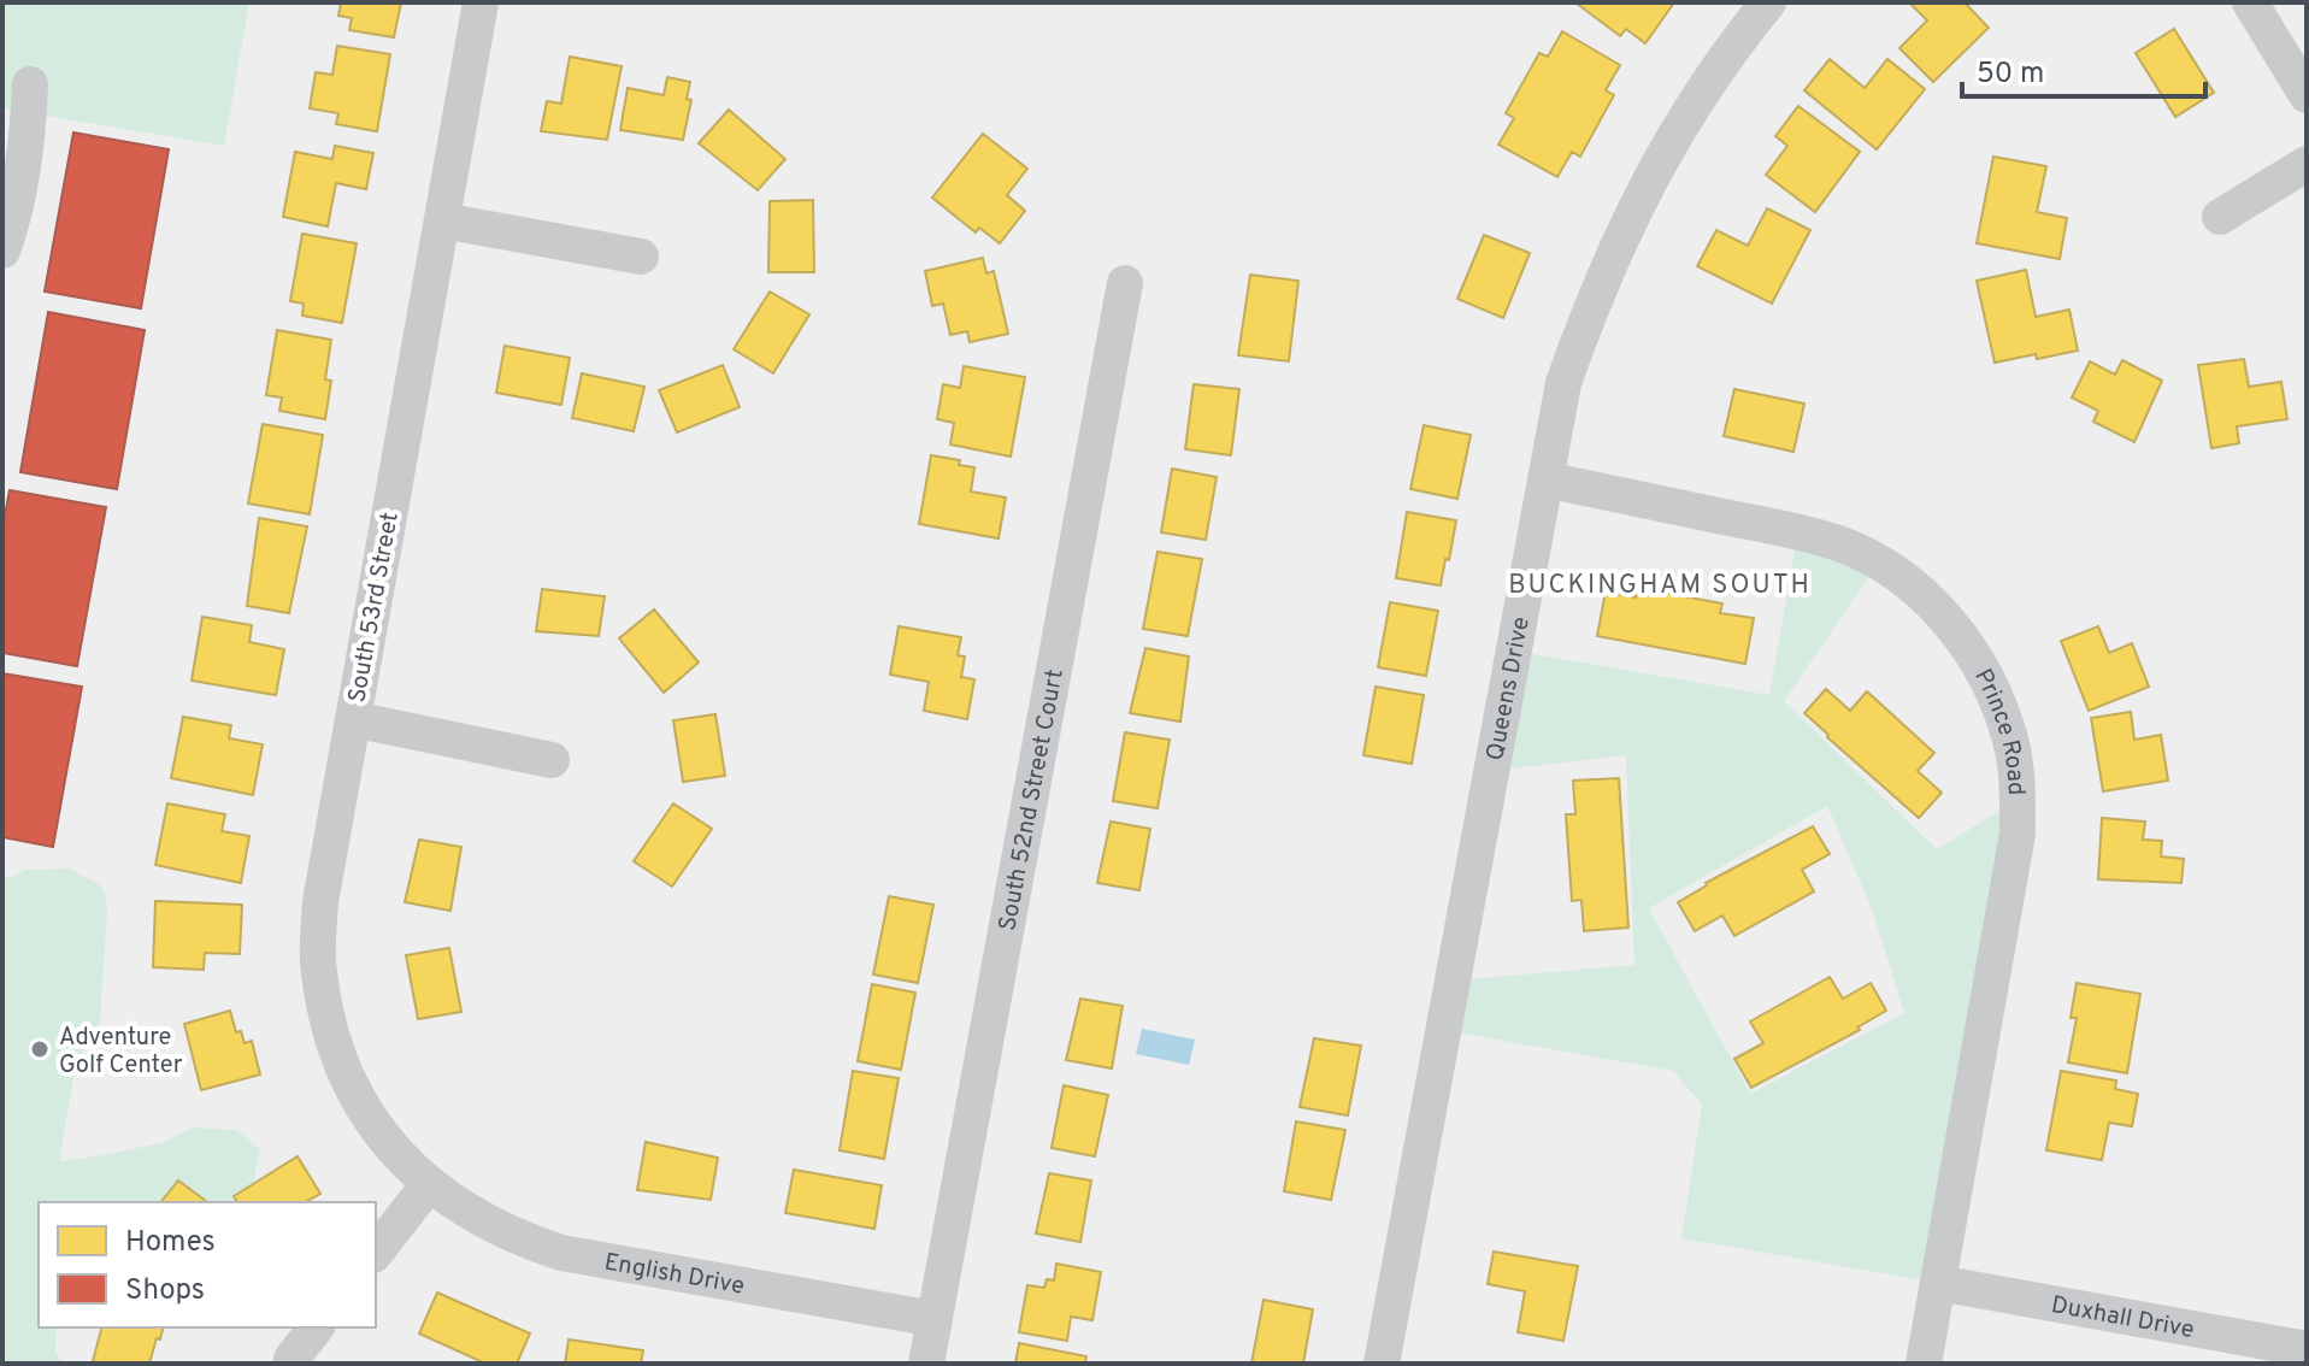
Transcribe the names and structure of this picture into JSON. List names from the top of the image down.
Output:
{
  "streets": {
    "street": [
      "South 53rd Street",
      "Queens Drive",
      "Prince Road",
      "South 52nd Street Court",
      "English Drive",
      "Duxhall Drive"
    ]
  },
  "crossings": [
    ["South 53rd Street", "English Drive"],
    ["Queens Drive", "Prince Road"],
    ["Prince Road", "Duxhall Drive"],
    ["South 52nd Street Court", "English Drive"]
  ],
  "districts": ["BUCKINGHAM SOUTH"],
  "places": ["Adventure Golf Center"],
  "legend": ["Homes", "Shops"],
  "scale_bar": "50 m"
}
